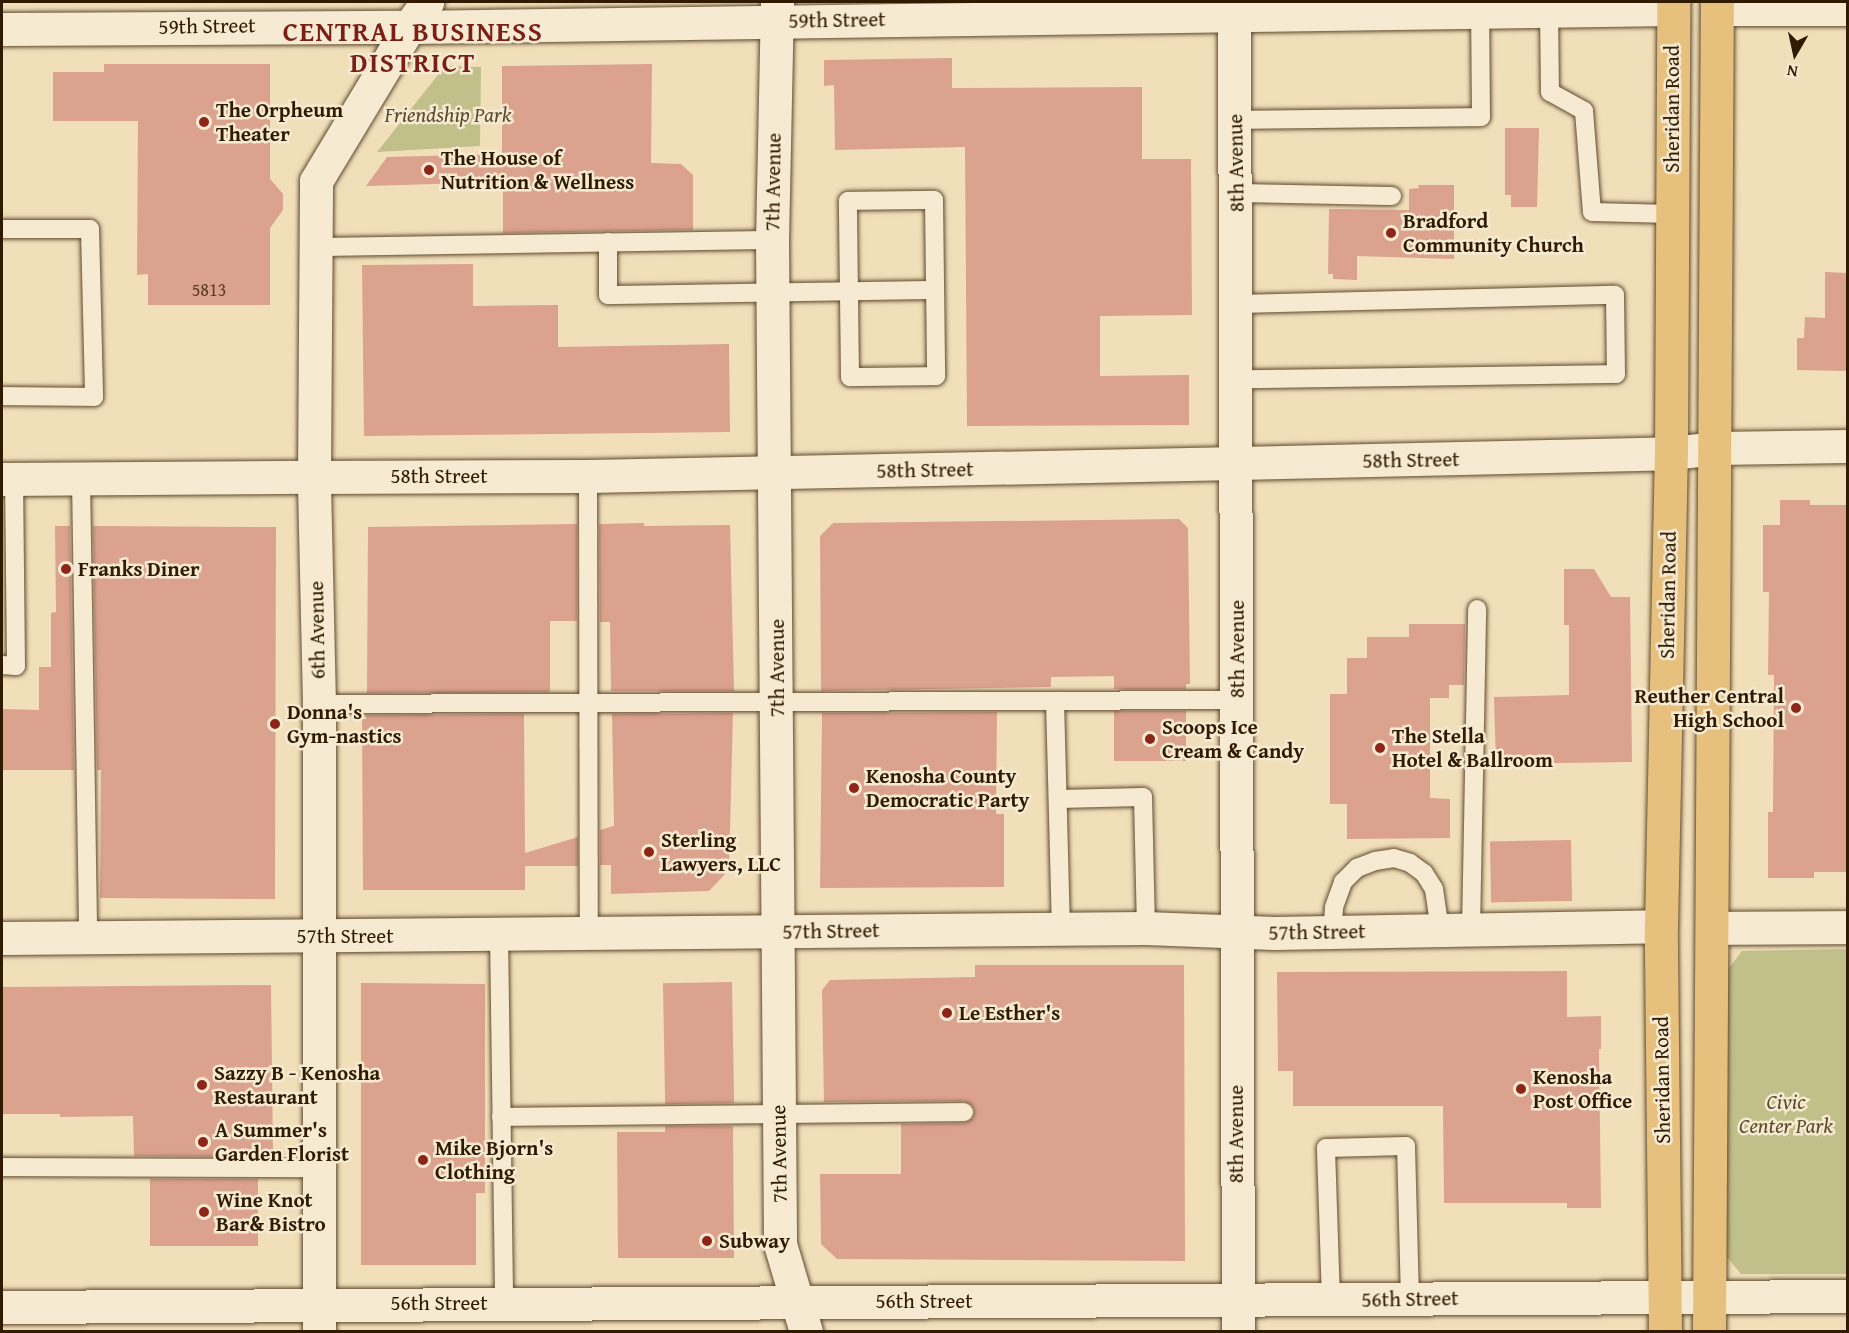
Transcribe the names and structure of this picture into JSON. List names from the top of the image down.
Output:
{
  "streets": {
    "main road": ["Sheridan Road"],
    "street": [
      "59th Street",
      "8th Avenue",
      "7th Avenue",
      "58th Street",
      "6th Avenue",
      "57th Street",
      "56th Street"
    ]
  },
  "crossings": [
    ["59th Street", "Sheridan Road"],
    ["59th Street", "8th Avenue"],
    ["59th Street", "7th Avenue"],
    ["59th Street", "6th Avenue"],
    ["Sheridan Road", "58th Street"],
    ["Sheridan Road", "57th Street"],
    ["Sheridan Road", "56th Street"],
    ["8th Avenue", "58th Street"],
    ["8th Avenue", "57th Street"],
    ["8th Avenue", "56th Street"],
    ["7th Avenue", "58th Street"],
    ["7th Avenue", "57th Street"],
    ["7th Avenue", "56th Street"],
    ["58th Street", "6th Avenue"],
    ["6th Avenue", "57th Street"],
    ["6th Avenue", "56th Street"]
  ],
  "districts": ["CENTRAL BUSINESS DISTRICT"],
  "parks": ["Friendship Park", "Civic Center Park"],
  "places": [
    "The Orpheum Theater",
    "The House of Nutrition & Wellness",
    "Bradford Community Church",
    "Franks Diner",
    "Reuther Central High School",
    "Donna's Gym-nastics",
    "Scoops Ice Cream & Candy",
    "The Stella Hotel & Ballroom",
    "Kenosha County Democratic Party",
    "Sterling Lawyers, LLC",
    "Le Esther's",
    "Sazzy B - Kenosha Restaurant",
    "Kenosha Post Office",
    "A Summer's Garden Florist",
    "Mike Bjorn's Clothing",
    "Wine Knot Bar& Bistro",
    "Subway"
  ],
  "house_numbers": ["5813"],
  "north": "bottom"
}
